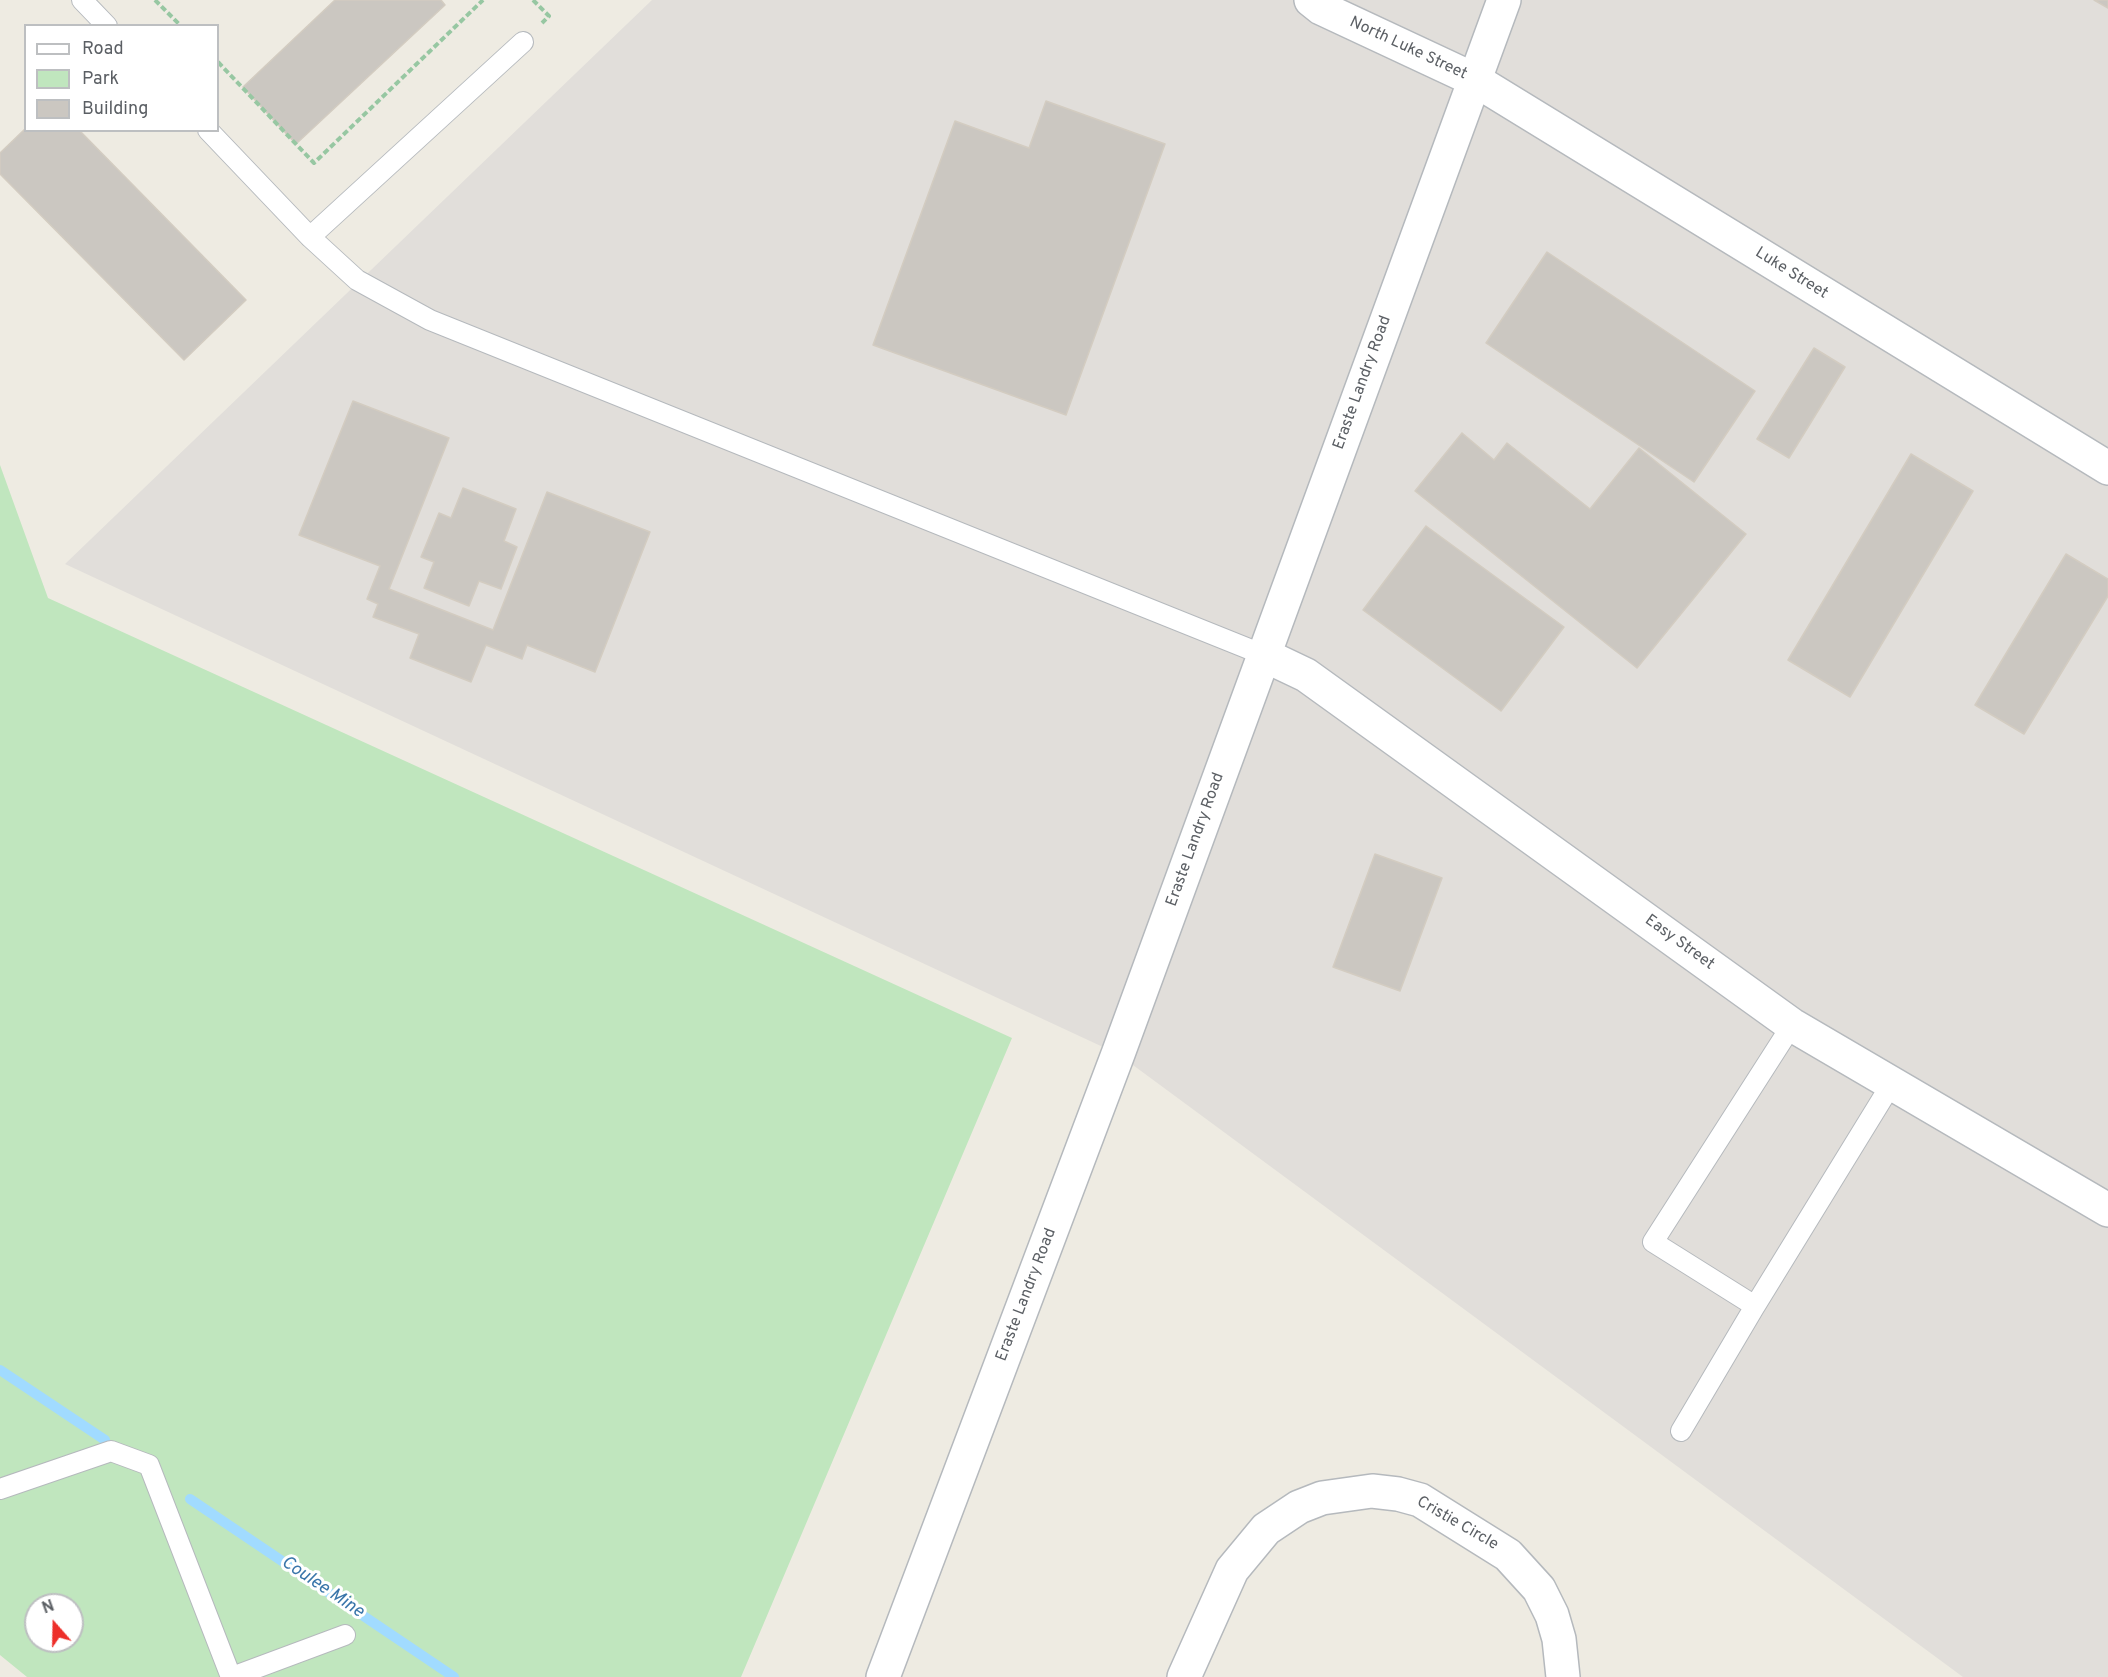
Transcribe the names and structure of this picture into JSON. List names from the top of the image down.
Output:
{
  "streets": {
    "street": [
      "North Luke Street",
      "Luke Street",
      "Eraste Landry Road",
      "Easy Street",
      "Cristie Circle"
    ]
  },
  "crossings": [
    ["North Luke Street", "Luke Street"],
    ["North Luke Street", "Eraste Landry Road"],
    ["Luke Street", "Eraste Landry Road"],
    ["Eraste Landry Road", "Easy Street"]
  ],
  "water": ["Coulee Mine"],
  "legend": ["Road", "Park", "Building"],
  "north": "top"
}
